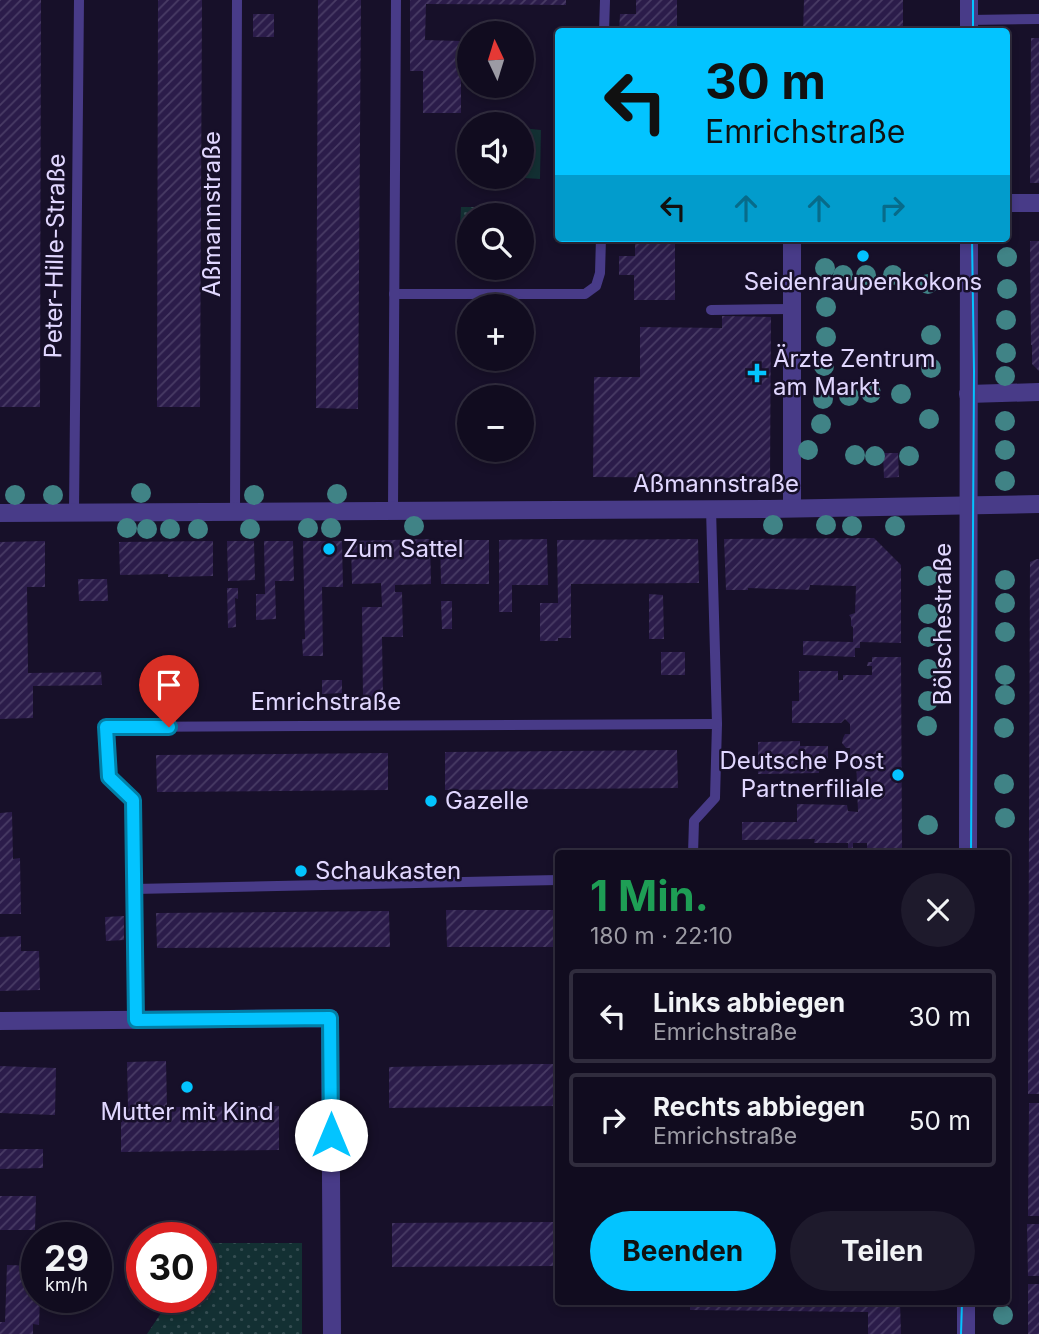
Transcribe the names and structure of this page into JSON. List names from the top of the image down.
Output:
{
  "streets": {
    "street": ["Aßmannstraße", "Bölschestraße"],
    "lane": ["Peter-Hille-Straße", "Emrichstraße"]
  },
  "crossings": [
    ["Aßmannstraße", "Peter-Hille-Straße"],
    ["Aßmannstraße", "Bölschestraße"]
  ],
  "places": {
    "other": [
      "Seidenraupenkokons",
      "Zum Sattel",
      "Deutsche Post Partnerfiliale",
      "Gazelle",
      "Schaukasten",
      "Mutter mit Kind"
    ],
    "health": ["Ärzte Zentrum am Markt"]
  },
  "north": "top",
  "page": {
    "map_buttons": ["+", "−"],
    "turn": ["30 m", "Emrichstraße"],
    "heading": ["1 Min.", "180 m · 22:10"],
    "list": [
      {
        "name": "Links abbiegen",
        "note": "Emrichstraße",
        "value": "30 m"
      },
      {
        "name": "Rechts abbiegen",
        "note": "Emrichstraße",
        "value": "50 m"
      }
    ],
    "buttons": ["Beenden", "Teilen"],
    "speed": "29 km/h",
    "limit": "30"
  }
}
